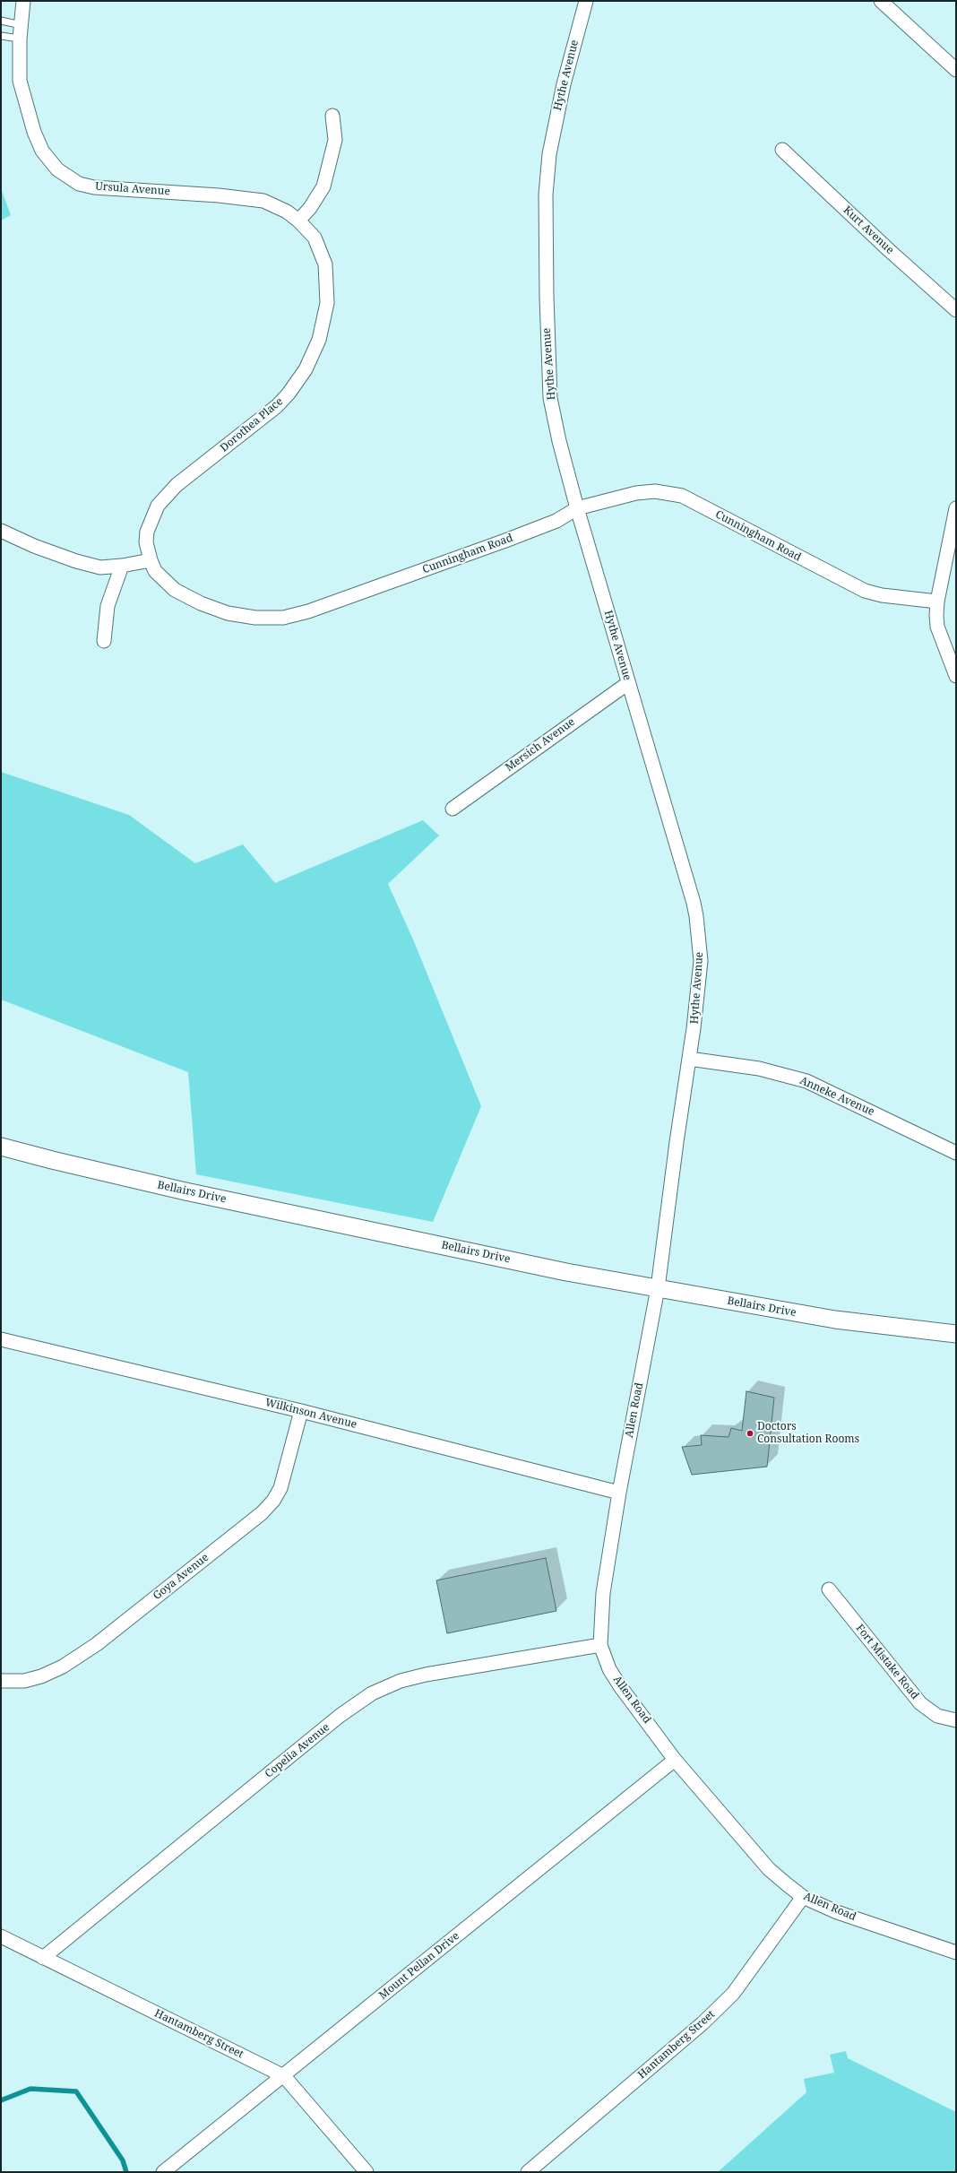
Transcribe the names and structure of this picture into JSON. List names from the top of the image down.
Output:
{
  "streets": {
    "street": [
      "Hythe Avenue",
      "Ursula Avenue",
      "Kurt Avenue",
      "Dorothea Place",
      "Cunningham Road",
      "Mersich Avenue",
      "Anneke Avenue",
      "Bellairs Drive",
      "Allen Road",
      "Wilkinson Avenue",
      "Goya Avenue",
      "Fort Mistake Road",
      "Copelia Avenue",
      "Mount Pellan Drive",
      "Hantamberg Street"
    ]
  },
  "crossings": [
    ["Hythe Avenue", "Cunningham Road"],
    ["Hythe Avenue", "Mersich Avenue"],
    ["Hythe Avenue", "Anneke Avenue"],
    ["Hythe Avenue", "Bellairs Drive"],
    ["Hythe Avenue", "Allen Road"],
    ["Ursula Avenue", "Dorothea Place"],
    ["Dorothea Place", "Cunningham Road"],
    ["Bellairs Drive", "Allen Road"],
    ["Allen Road", "Wilkinson Avenue"],
    ["Allen Road", "Copelia Avenue"],
    ["Allen Road", "Mount Pellan Drive"],
    ["Allen Road", "Hantamberg Street"],
    ["Wilkinson Avenue", "Goya Avenue"],
    ["Copelia Avenue", "Hantamberg Street"],
    ["Mount Pellan Drive", "Hantamberg Street"]
  ],
  "places": ["Doctors Consultation Rooms"]
}
